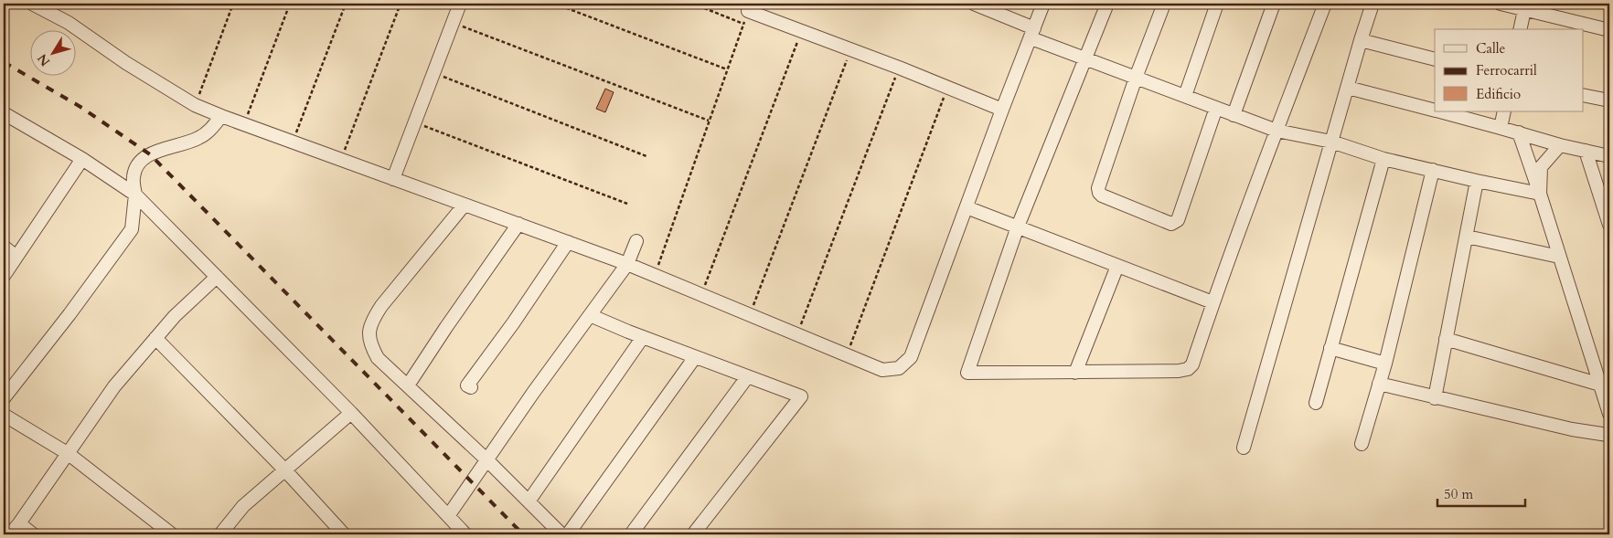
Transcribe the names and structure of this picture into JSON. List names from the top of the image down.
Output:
{
  "legend": ["Calle", "Ferrocarril", "Edificio"],
  "scale_bar": "50 m",
  "north": "bottom left"
}
